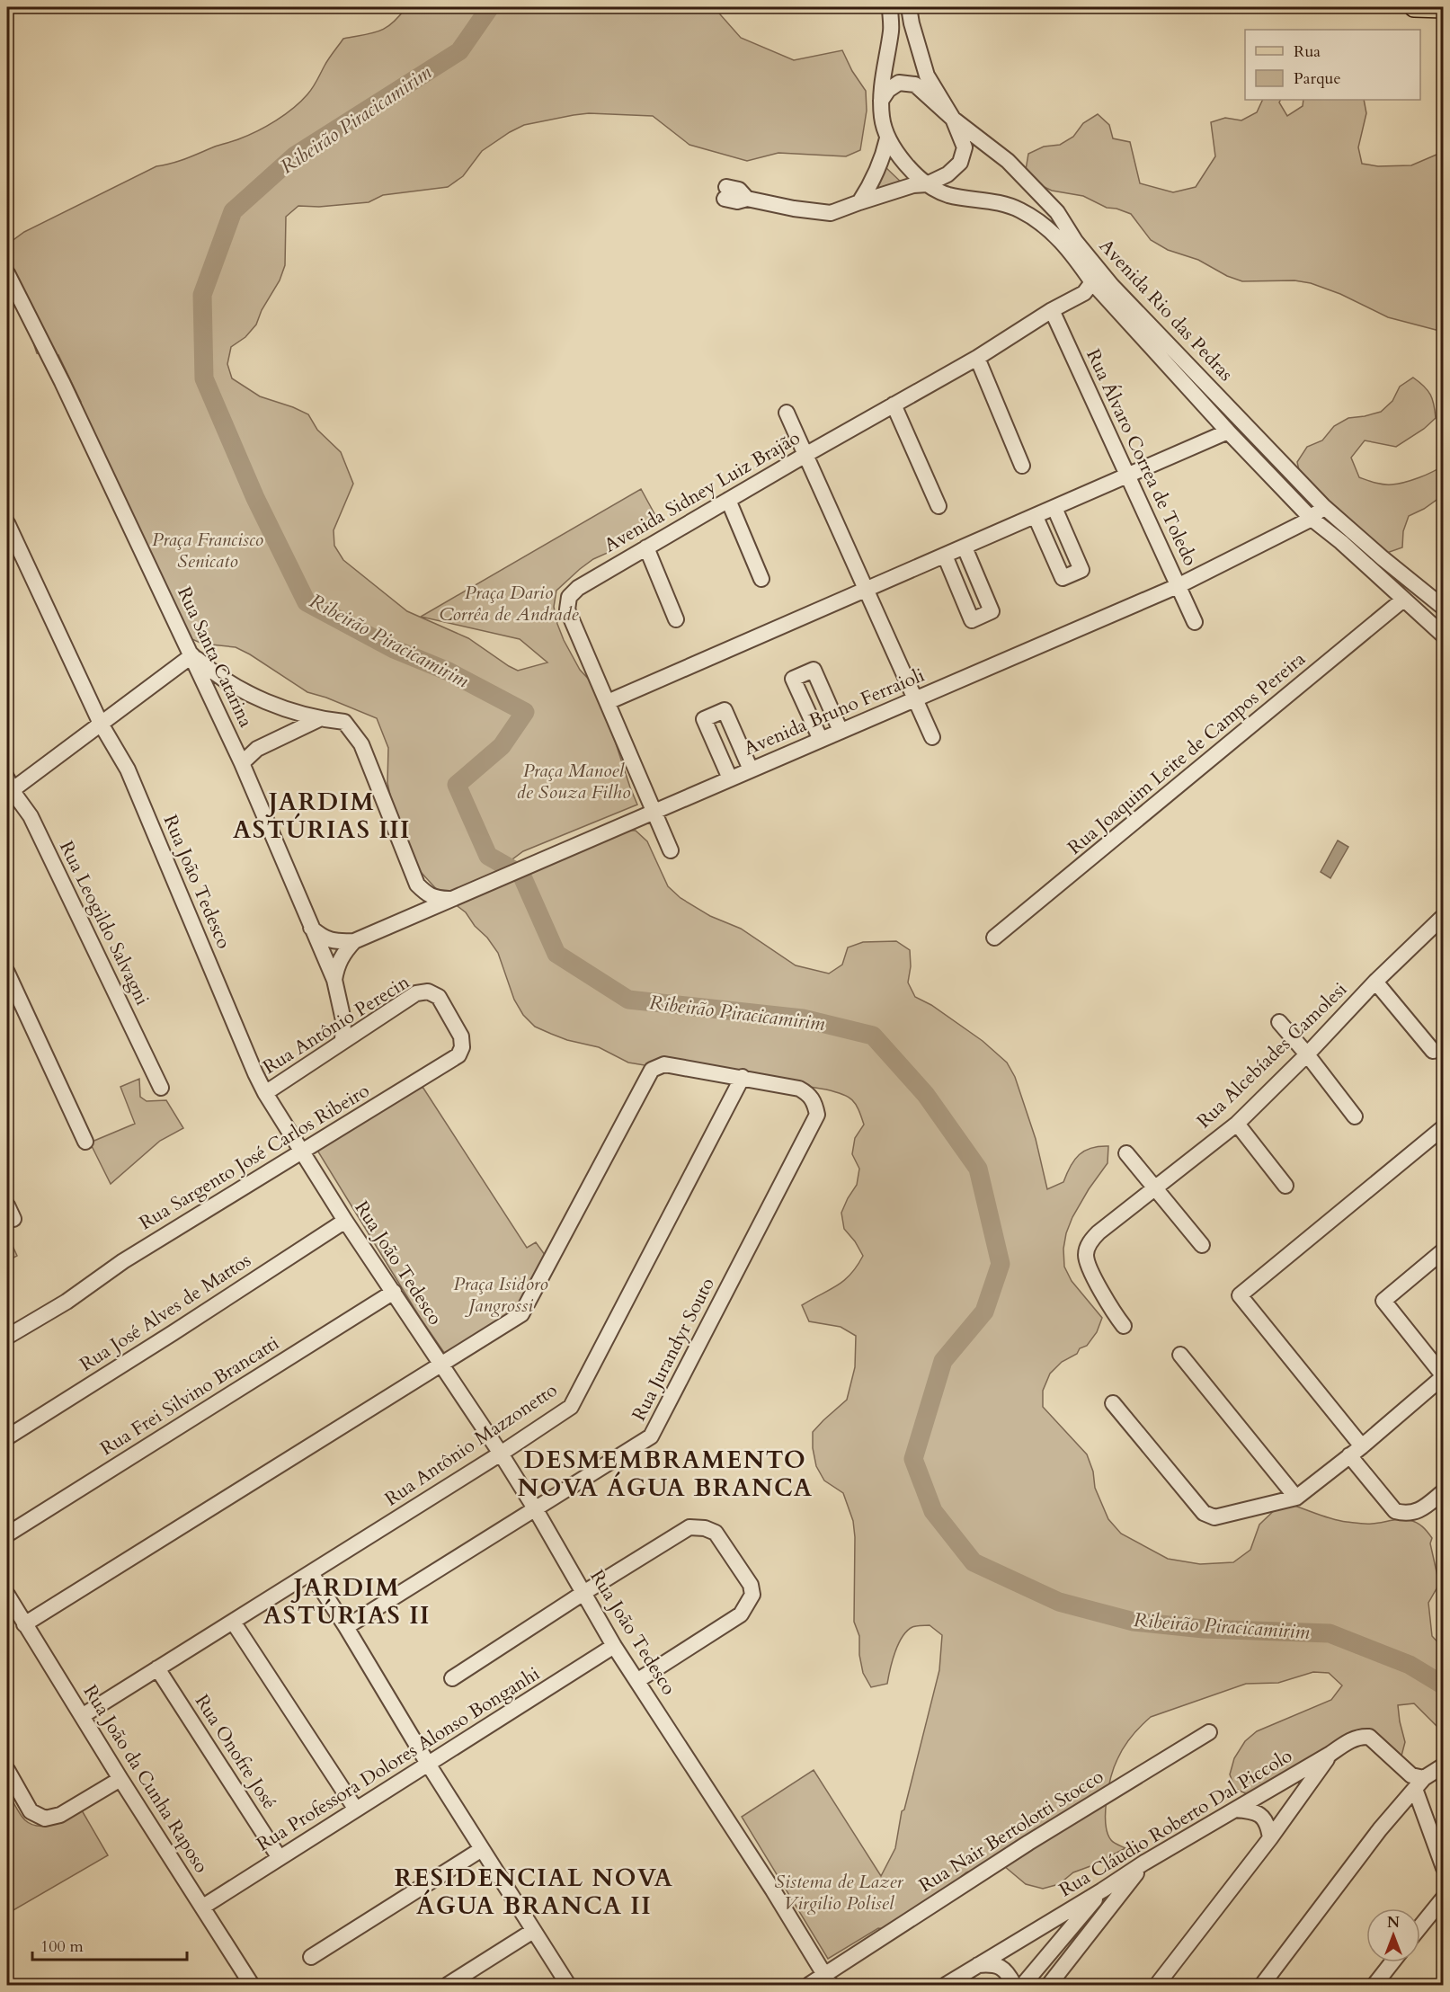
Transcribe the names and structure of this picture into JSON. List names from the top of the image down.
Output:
{
  "streets": {
    "street": [
      "Avenida Rio das Pedras",
      "Rua Álvaro Correa de Toledo",
      "Avenida Sidney Luiz Brajão",
      "Rua Santa Catarina",
      "Avenida Bruno Ferraioli",
      "Rua Joaquim Leite de Campos Pereira",
      "Rua João Tedesco",
      "Rua Leogildo Salvagni",
      "Rua Antônio Perecin",
      "Rua Alcebíades Camolesi",
      "Rua Sargento José Carlos Ribeiro",
      "Rua José Alves de Mattos",
      "Rua Jurandyr Souto",
      "Rua Frei Silvino Brancatti",
      "Rua Antônio Mazzonetto",
      "Rua Onofre José",
      "Rua Professora Dolores Alonso Bonganhi",
      "Rua João da Cunha Raposo",
      "Rua Cláudio Roberto Dal Piccolo",
      "Rua Nair Bertolotti Stocco"
    ]
  },
  "crossings": [
    ["Avenida Rio das Pedras", "Avenida Sidney Luiz Brajão"],
    ["Avenida Rio das Pedras", "Avenida Bruno Ferraioli"],
    ["Avenida Rio das Pedras", "Rua Joaquim Leite de Campos Pereira"],
    ["Rua Álvaro Correa de Toledo", "Avenida Sidney Luiz Brajão"],
    ["Rua Álvaro Correa de Toledo", "Avenida Bruno Ferraioli"],
    ["Avenida Sidney Luiz Brajão", "Avenida Bruno Ferraioli"],
    ["Rua Santa Catarina", "Avenida Bruno Ferraioli"],
    ["Rua Santa Catarina", "Rua Antônio Perecin"],
    ["Rua João Tedesco", "Rua Antônio Perecin"],
    ["Rua João Tedesco", "Rua Sargento José Carlos Ribeiro"],
    ["Rua João Tedesco", "Rua José Alves de Mattos"],
    ["Rua João Tedesco", "Rua Jurandyr Souto"],
    ["Rua João Tedesco", "Rua Frei Silvino Brancatti"],
    ["Rua João Tedesco", "Rua Antônio Mazzonetto"],
    ["Rua João Tedesco", "Rua Professora Dolores Alonso Bonganhi"],
    ["Rua João Tedesco", "Rua Nair Bertolotti Stocco"],
    ["Rua Antônio Perecin", "Rua Sargento José Carlos Ribeiro"],
    ["Rua Jurandyr Souto", "Rua Antônio Mazzonetto"],
    ["Rua Antônio Mazzonetto", "Rua Onofre José"],
    ["Rua Antônio Mazzonetto", "Rua João da Cunha Raposo"],
    ["Rua Onofre José", "Rua Professora Dolores Alonso Bonganhi"],
    ["Rua Professora Dolores Alonso Bonganhi", "Rua João da Cunha Raposo"]
  ],
  "districts": [
    "JARDIM ASTÚRIAS III",
    "DESMEMBRAMENTO NOVA ÁGUA BRANCA",
    "JARDIM ASTÚRIAS II",
    "RESIDENCIAL NOVA ÁGUA BRANCA II"
  ],
  "water": ["Ribeirão Piracicamirim"],
  "parks": [
    "Praça Francisco Senicato",
    "Praça Dario Corrêa de Andrade",
    "Praça Manoel de Souza Filho",
    "Praça Isidoro Jangrossi",
    "Sistema de Lazer Virgilio Polisel"
  ],
  "legend": ["Rua", "Parque"],
  "scale_bar": "100 m",
  "north": "top"
}
